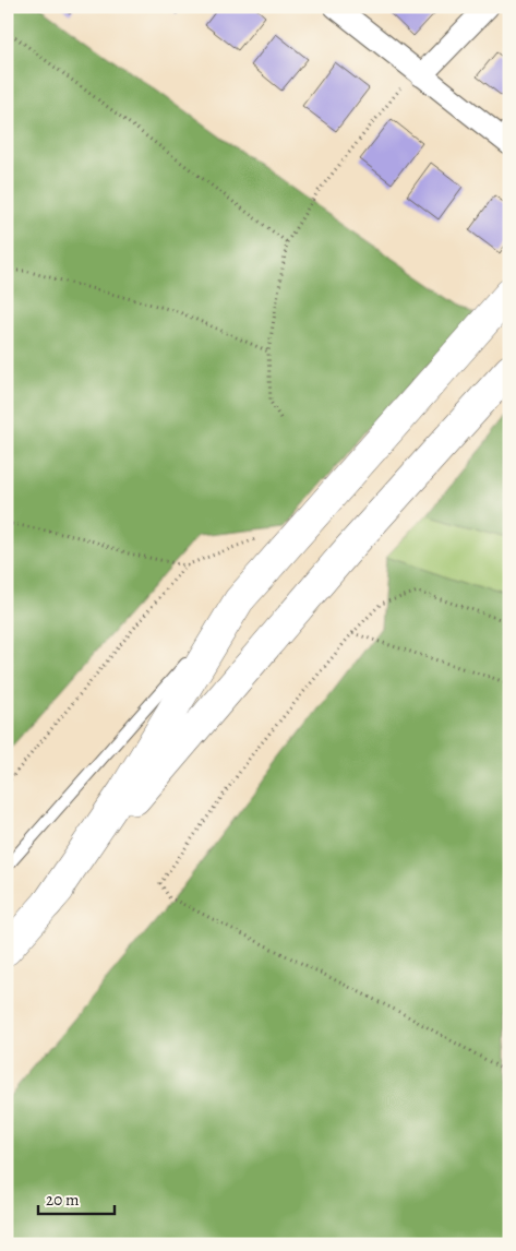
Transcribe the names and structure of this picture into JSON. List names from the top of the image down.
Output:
{
  "scale_bar": "20 m"
}
